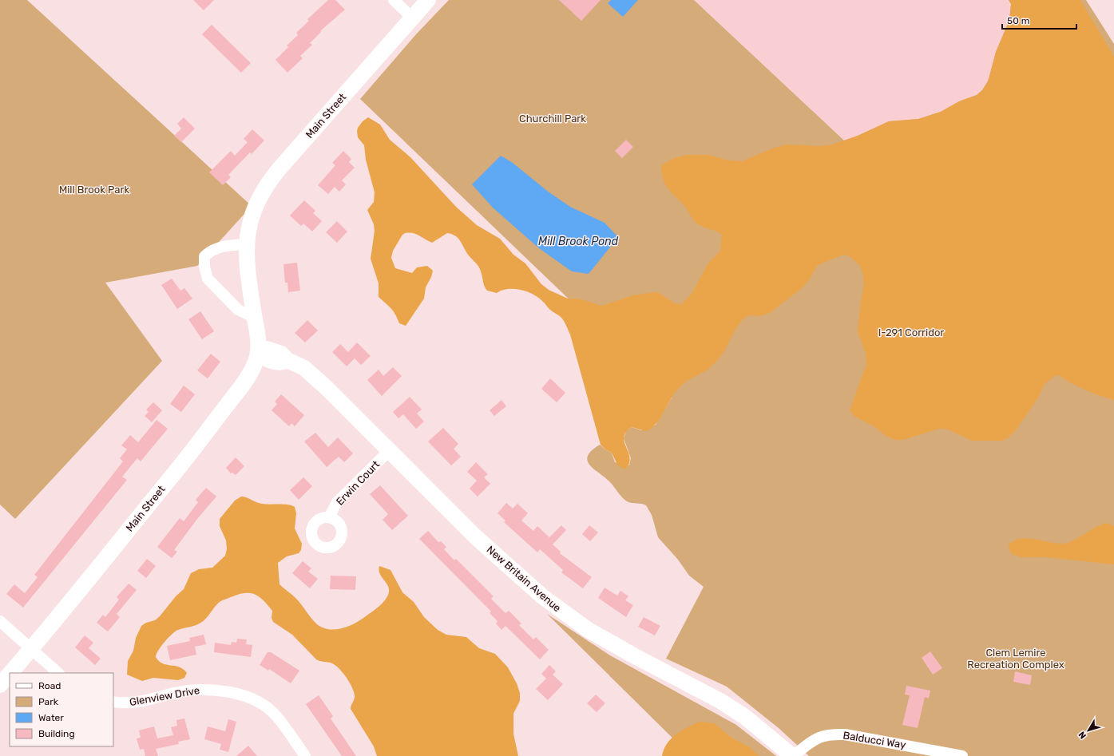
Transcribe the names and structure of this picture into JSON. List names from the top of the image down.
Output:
{
  "streets": {
    "main road": ["Main Street", "New Britain Avenue"],
    "street": ["Erwin Court", "Glenview Drive", "Balducci Way"]
  },
  "crossings": [
    ["Main Street", "New Britain Avenue"],
    ["Erwin Court", "New Britain Avenue"],
    ["New Britain Avenue", "Balducci Way"]
  ],
  "water": ["Mill Brook Pond"],
  "parks": [
    "Churchill Park",
    "Mill Brook Park",
    "I-291 Corridor",
    "Clem Lemire Recreation Complex"
  ],
  "legend": [
    "Road",
    "Park",
    "Water",
    "Building"
  ],
  "scale_bar": "50 m",
  "north": "bottom left"
}
